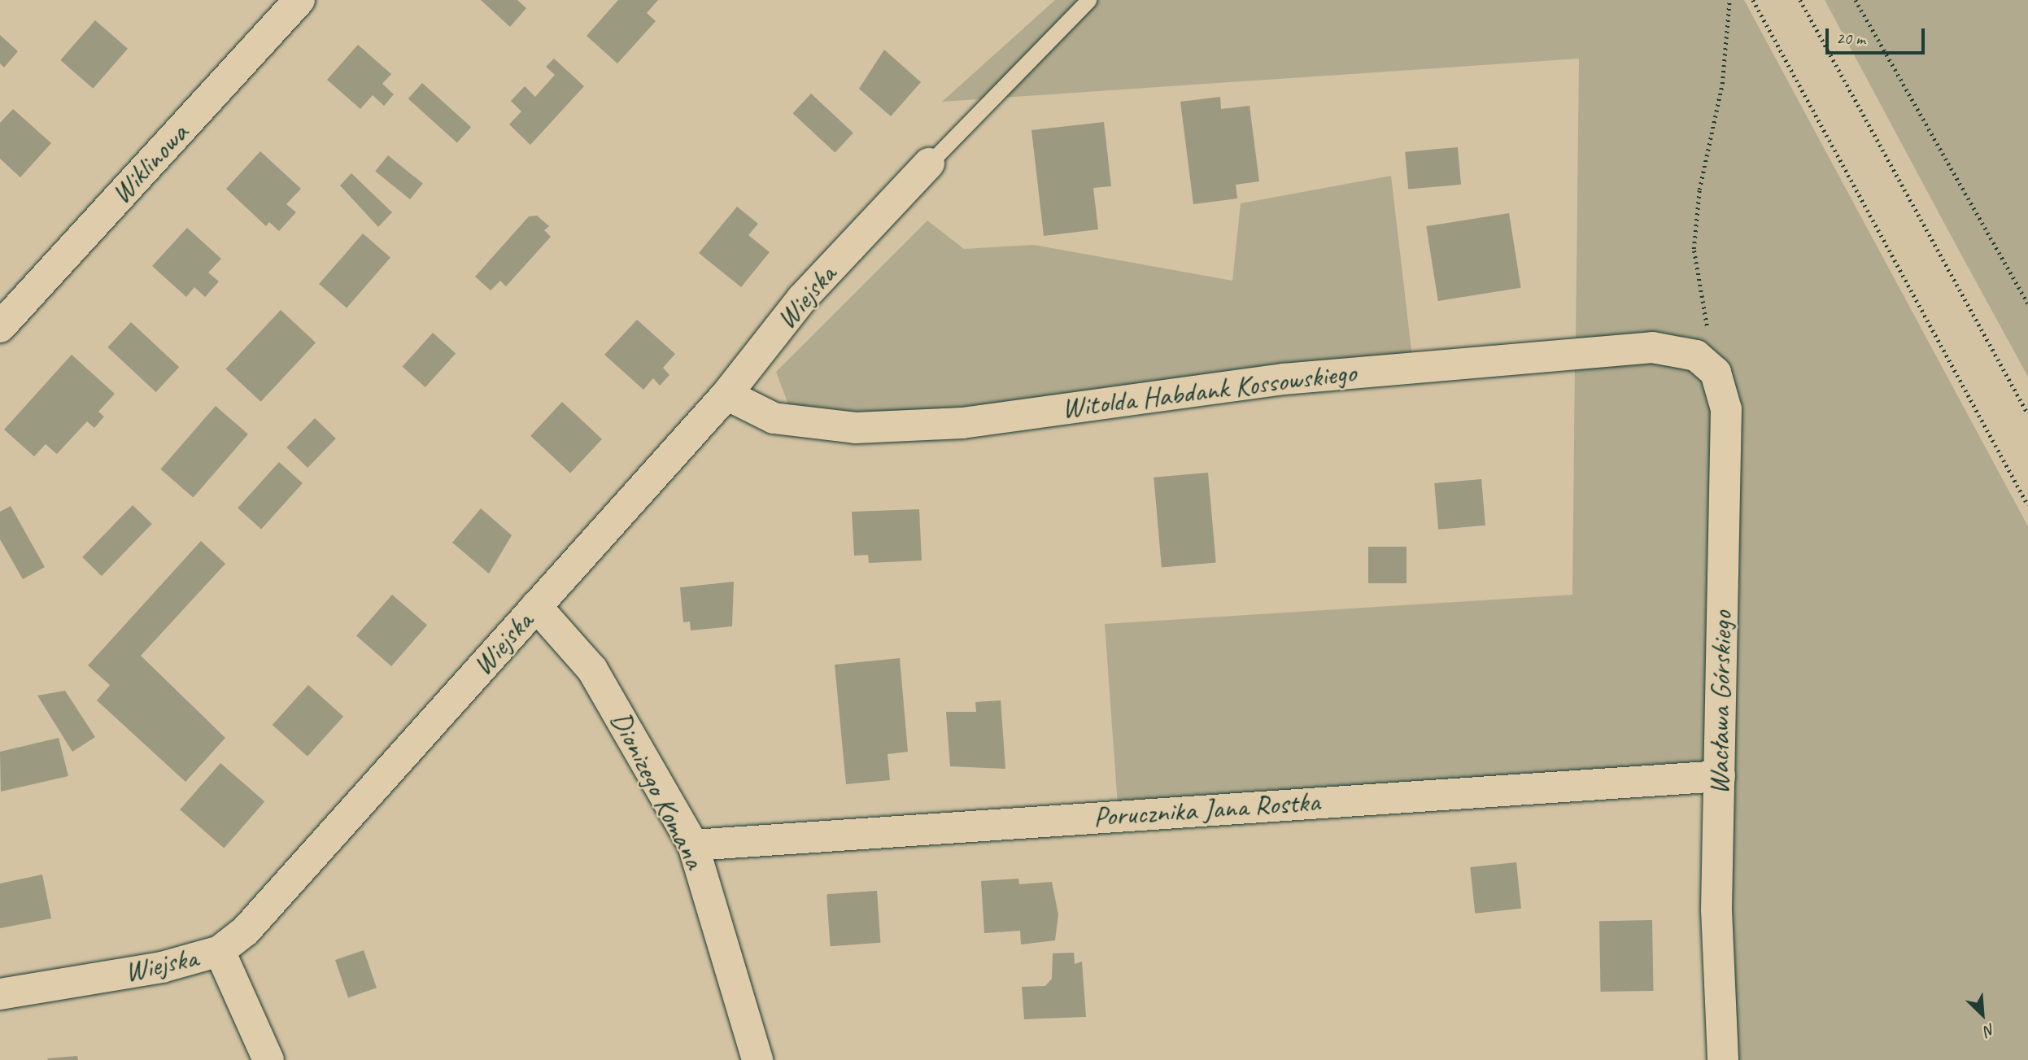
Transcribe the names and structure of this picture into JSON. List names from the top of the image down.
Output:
{
  "streets": {
    "street": [
      "Wiklinowa",
      "Wiejska",
      "Witolda Habdank Kossowskiego",
      "Wacława Górskiego",
      "Dionizego Komana",
      "Porucznika Jana Rostka"
    ]
  },
  "crossings": [
    ["Wiejska", "Witolda Habdank Kossowskiego"],
    ["Wiejska", "Dionizego Komana"],
    ["Witolda Habdank Kossowskiego", "Wacława Górskiego"],
    ["Wacława Górskiego", "Porucznika Jana Rostka"],
    ["Dionizego Komana", "Porucznika Jana Rostka"]
  ],
  "scale_bar": "20 m",
  "north": "bottom right"
}
